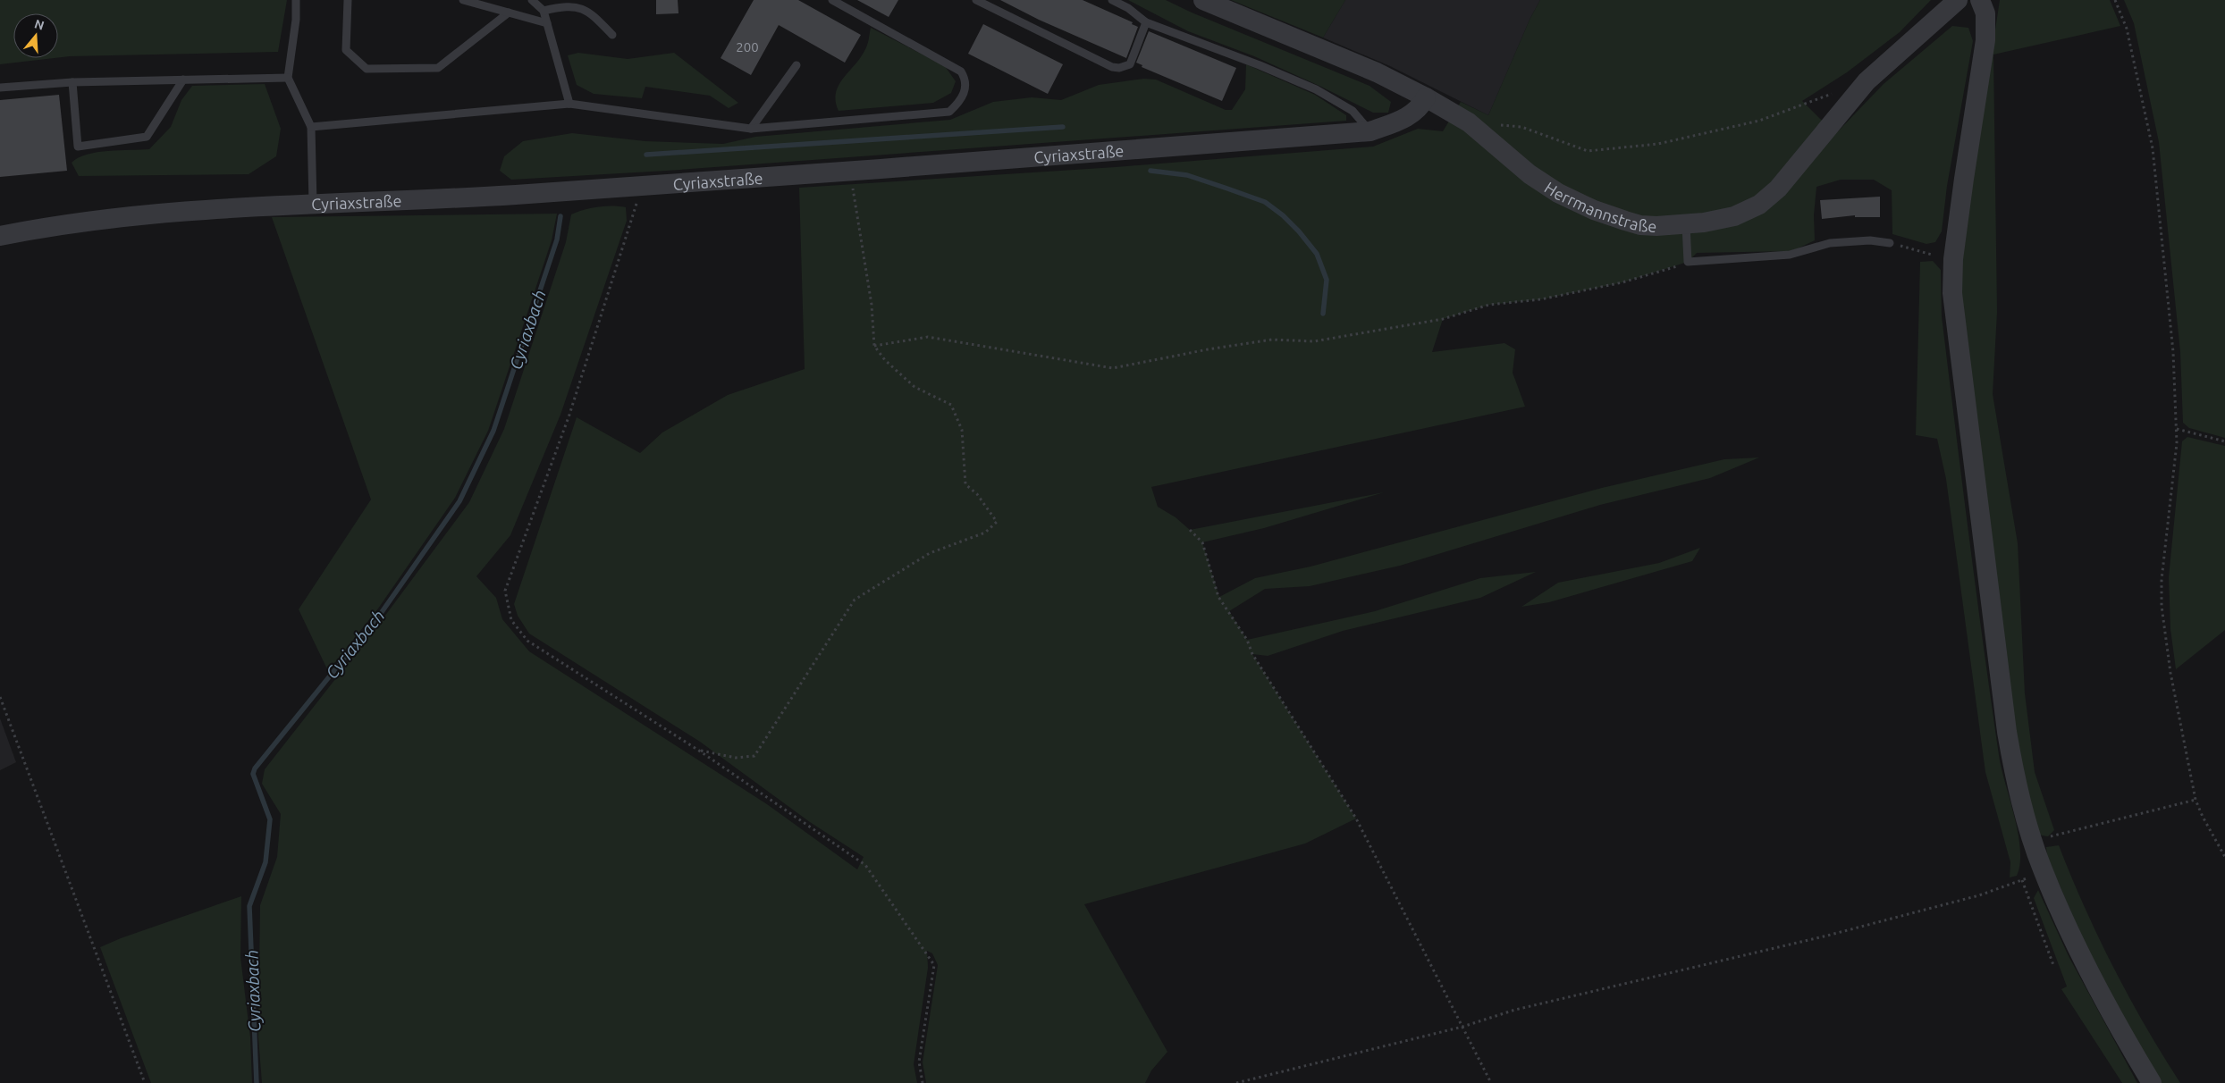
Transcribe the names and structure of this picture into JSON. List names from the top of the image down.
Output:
{
  "streets": {
    "street": ["Cyriaxstraße", "Herrmannstraße"]
  },
  "crossings": [
    ["Cyriaxstraße", "Herrmannstraße"]
  ],
  "water": ["Cyriaxbach"],
  "house_numbers": ["200"],
  "north": "top"
}
